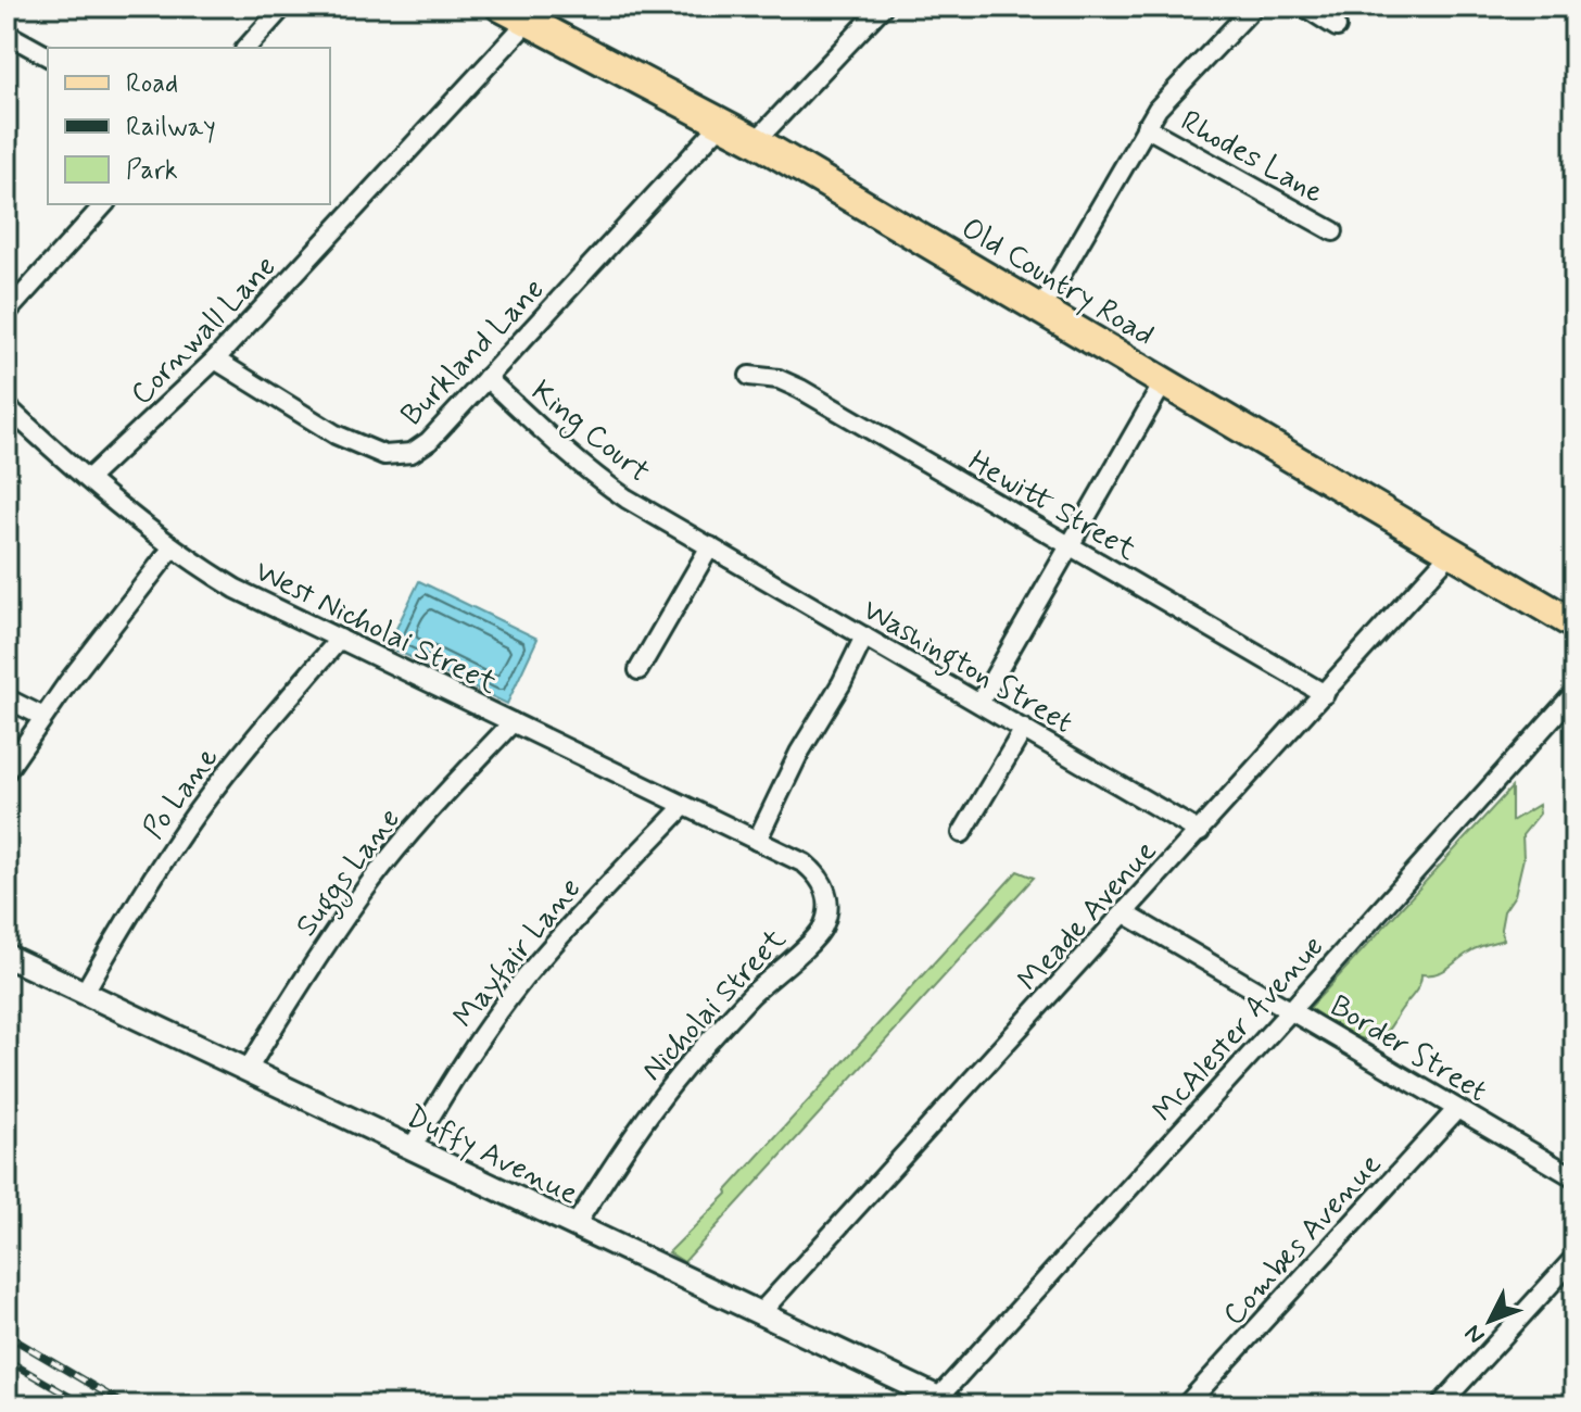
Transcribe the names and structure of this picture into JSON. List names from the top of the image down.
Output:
{
  "streets": {
    "main road": ["Old Country Road"],
    "street": [
      "Rhodes Lane",
      "Cornwall Lane",
      "Burkland Lane",
      "King Court",
      "Hewitt Street",
      "West Nicholai Street",
      "Washington Street",
      "Po Lane",
      "Suggs Lane",
      "Meade Avenue",
      "Mayfair Lane",
      "Nicholai Street",
      "McAlester Avenue",
      "Border Street",
      "Duffy Avenue",
      "Combes Avenue"
    ]
  },
  "crossings": [
    ["Old Country Road", "Cornwall Lane"],
    ["Old Country Road", "Burkland Lane"],
    ["Old Country Road", "Meade Avenue"],
    ["Cornwall Lane", "Burkland Lane"],
    ["Cornwall Lane", "West Nicholai Street"],
    ["Burkland Lane", "King Court"],
    ["King Court", "Washington Street"],
    ["Hewitt Street", "Meade Avenue"],
    ["West Nicholai Street", "Po Lane"],
    ["West Nicholai Street", "Suggs Lane"],
    ["West Nicholai Street", "Mayfair Lane"],
    ["West Nicholai Street", "Nicholai Street"],
    ["Washington Street", "Meade Avenue"],
    ["Po Lane", "Duffy Avenue"],
    ["Suggs Lane", "Duffy Avenue"],
    ["Meade Avenue", "Border Street"],
    ["Meade Avenue", "Duffy Avenue"],
    ["Mayfair Lane", "Duffy Avenue"],
    ["Nicholai Street", "Duffy Avenue"],
    ["McAlester Avenue", "Border Street"],
    ["McAlester Avenue", "Duffy Avenue"],
    ["Border Street", "Combes Avenue"]
  ],
  "legend": ["Road", "Railway", "Park"],
  "north": "bottom left"
}
